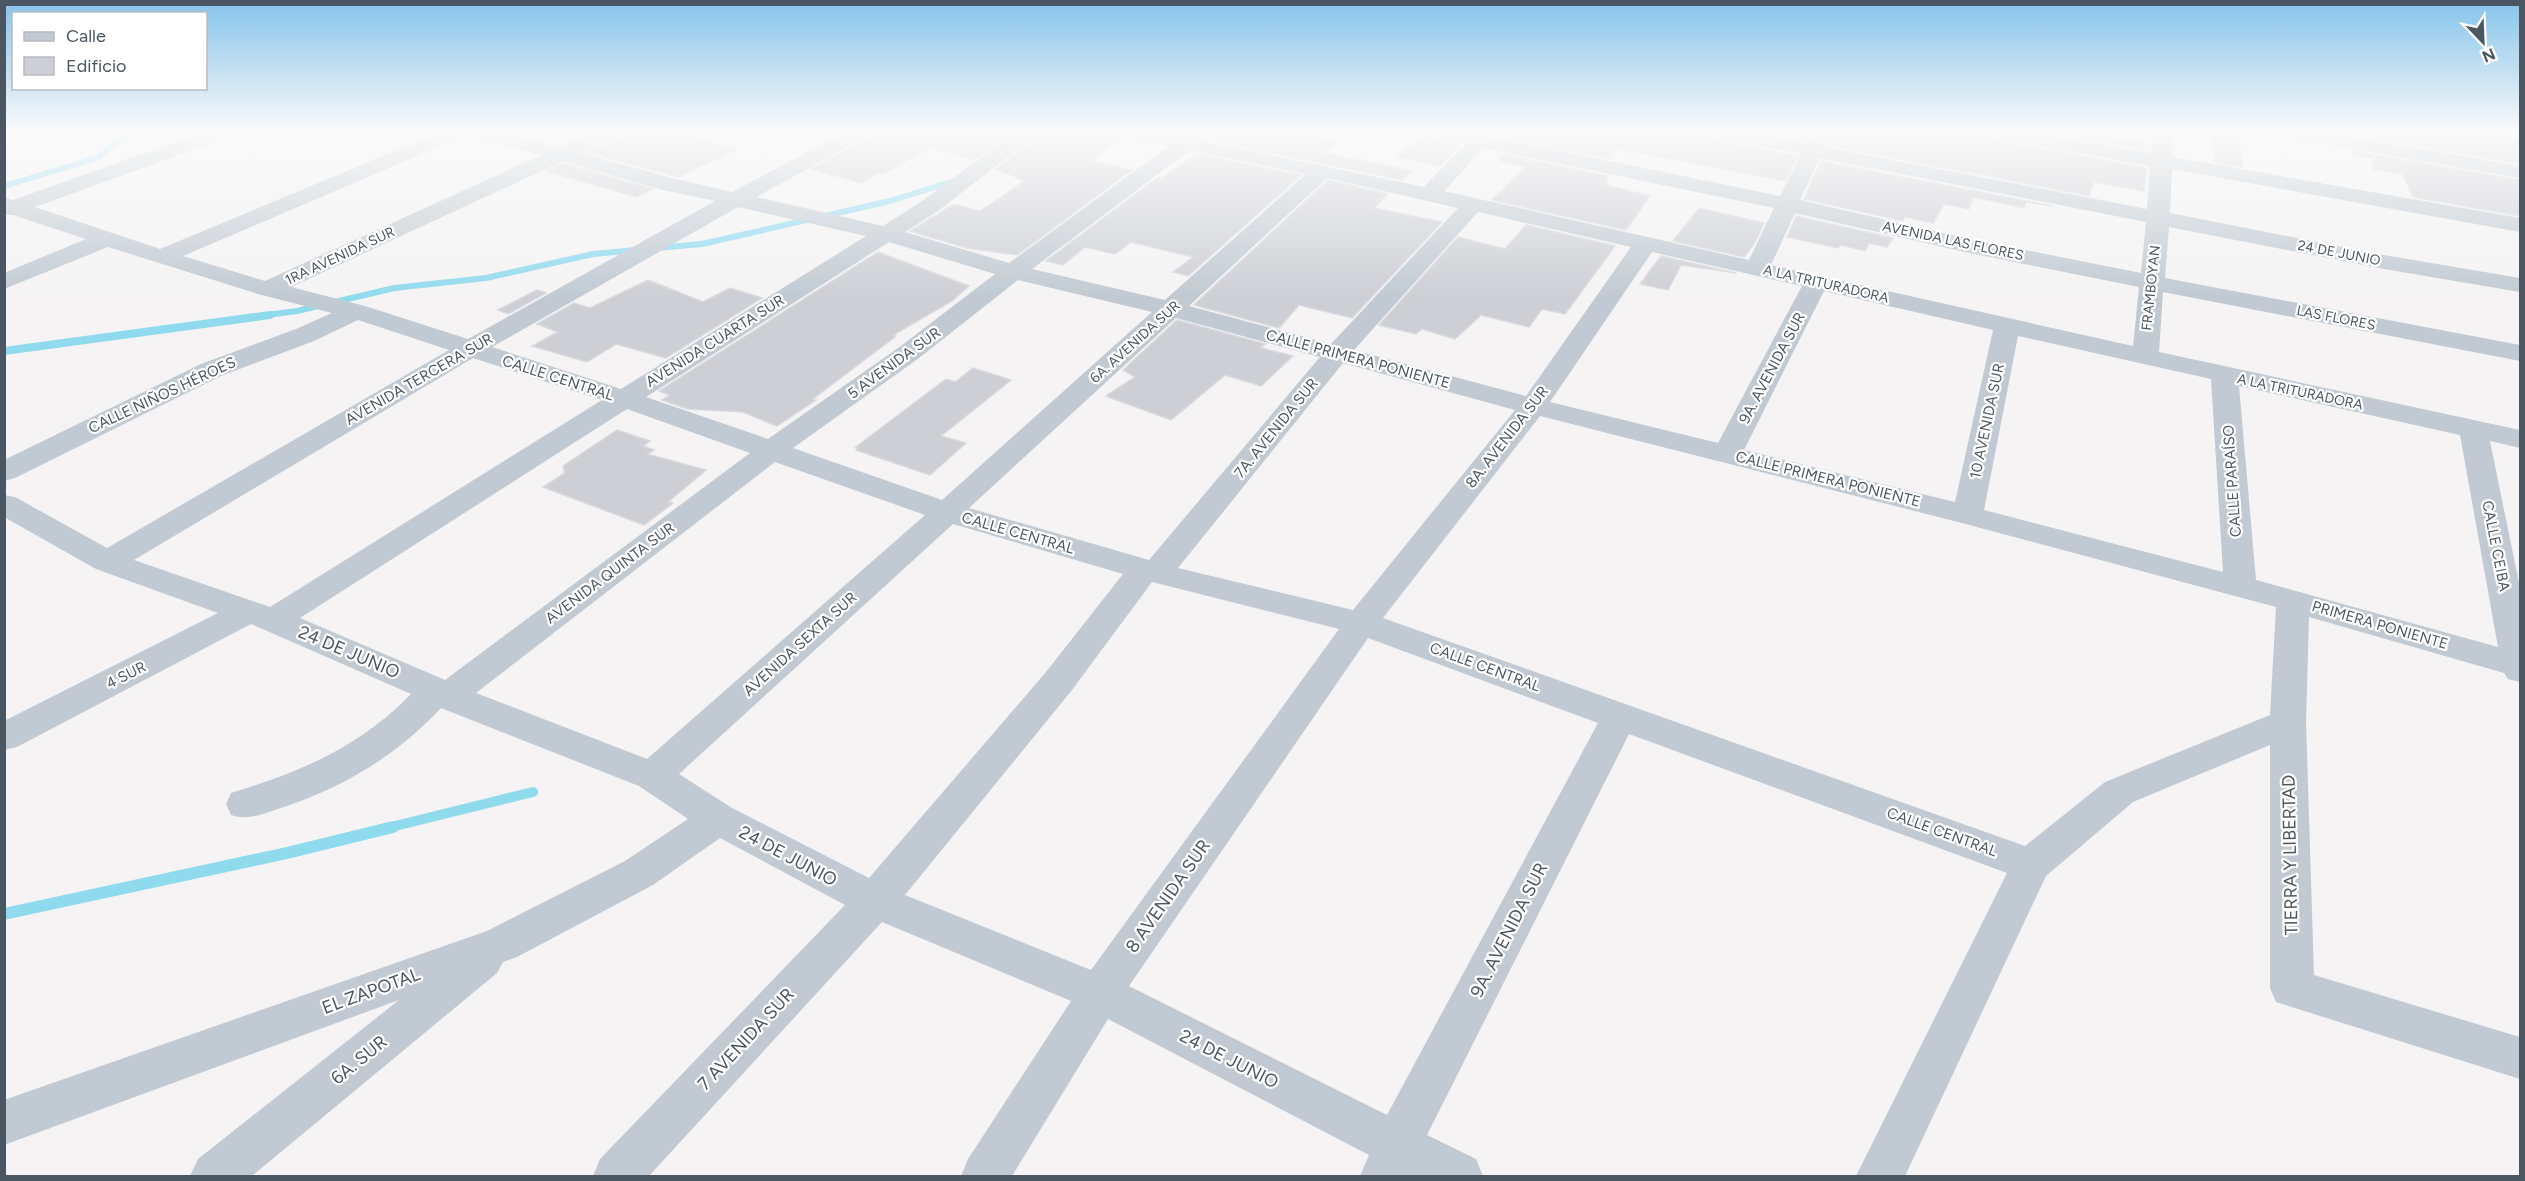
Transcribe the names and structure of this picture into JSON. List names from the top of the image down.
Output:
{
  "streets": {
    "street": [
      "AVENIDA LAS FLORES",
      "24 DE JUNIO",
      "1RA AVENIDA SUR",
      "A LA TRITURADORA",
      "FRAMBOYAN",
      "LAS FLORES",
      "AVENIDA CUARTA SUR",
      "6A. AVENIDA SUR",
      "CALLE PRIMERA PONIENTE",
      "5 AVENIDA SUR",
      "9A. AVENIDA SUR",
      "CALLE CENTRAL",
      "AVENIDA TERCERA SUR",
      "CALLE NIÑOS HÉROES",
      "10 AVENIDA SUR",
      "7A. AVENIDA SUR",
      "8A. AVENIDA SUR",
      "CALLE PARAÍSO",
      "CALLE CEIBA",
      "AVENIDA QUINTA SUR",
      "PRIMERA PONIENTE",
      "AVENIDA SEXTA SUR",
      "4 SUR",
      "TIERRA Y LIBERTAD",
      "8 AVENIDA SUR",
      "EL ZAPOTAL",
      "7 AVENIDA SUR",
      "6A. SUR"
    ]
  },
  "crossings": [
    ["AVENIDA LAS FLORES", "FRAMBOYAN"],
    ["AVENIDA LAS FLORES", "LAS FLORES"],
    ["24 DE JUNIO", "FRAMBOYAN"],
    ["24 DE JUNIO", "AVENIDA CUARTA SUR"],
    ["24 DE JUNIO", "9A. AVENIDA SUR"],
    ["24 DE JUNIO", "AVENIDA TERCERA SUR"],
    ["24 DE JUNIO", "7A. AVENIDA SUR"],
    ["24 DE JUNIO", "AVENIDA QUINTA SUR"],
    ["24 DE JUNIO", "AVENIDA SEXTA SUR"],
    ["24 DE JUNIO", "4 SUR"],
    ["24 DE JUNIO", "8 AVENIDA SUR"],
    ["24 DE JUNIO", "EL ZAPOTAL"],
    ["24 DE JUNIO", "7 AVENIDA SUR"],
    ["1RA AVENIDA SUR", "CALLE CENTRAL"],
    ["A LA TRITURADORA", "FRAMBOYAN"],
    ["A LA TRITURADORA", "9A. AVENIDA SUR"],
    ["A LA TRITURADORA", "10 AVENIDA SUR"],
    ["A LA TRITURADORA", "7A. AVENIDA SUR"],
    ["A LA TRITURADORA", "8A. AVENIDA SUR"],
    ["A LA TRITURADORA", "CALLE PARAÍSO"],
    ["A LA TRITURADORA", "CALLE CEIBA"],
    ["FRAMBOYAN", "LAS FLORES"],
    ["AVENIDA CUARTA SUR", "CALLE PRIMERA PONIENTE"],
    ["AVENIDA CUARTA SUR", "CALLE CENTRAL"],
    ["AVENIDA CUARTA SUR", "4 SUR"],
    ["6A. AVENIDA SUR", "CALLE PRIMERA PONIENTE"],
    ["6A. AVENIDA SUR", "CALLE CENTRAL"],
    ["6A. AVENIDA SUR", "AVENIDA SEXTA SUR"],
    ["CALLE PRIMERA PONIENTE", "5 AVENIDA SUR"],
    ["CALLE PRIMERA PONIENTE", "9A. AVENIDA SUR"],
    ["CALLE PRIMERA PONIENTE", "AVENIDA TERCERA SUR"],
    ["CALLE PRIMERA PONIENTE", "10 AVENIDA SUR"],
    ["CALLE PRIMERA PONIENTE", "7A. AVENIDA SUR"],
    ["CALLE PRIMERA PONIENTE", "8A. AVENIDA SUR"],
    ["CALLE PRIMERA PONIENTE", "CALLE PARAÍSO"],
    ["CALLE PRIMERA PONIENTE", "PRIMERA PONIENTE"],
    ["5 AVENIDA SUR", "CALLE CENTRAL"],
    ["5 AVENIDA SUR", "AVENIDA QUINTA SUR"],
    ["9A. AVENIDA SUR", "CALLE CENTRAL"],
    ["CALLE CENTRAL", "AVENIDA TERCERA SUR"],
    ["CALLE CENTRAL", "CALLE NIÑOS HÉROES"],
    ["CALLE CENTRAL", "7A. AVENIDA SUR"],
    ["CALLE CENTRAL", "8A. AVENIDA SUR"],
    ["CALLE CENTRAL", "AVENIDA QUINTA SUR"],
    ["CALLE CENTRAL", "AVENIDA SEXTA SUR"],
    ["CALLE CENTRAL", "8 AVENIDA SUR"],
    ["7A. AVENIDA SUR", "7 AVENIDA SUR"],
    ["8A. AVENIDA SUR", "8 AVENIDA SUR"],
    ["CALLE PARAÍSO", "PRIMERA PONIENTE"],
    ["CALLE CEIBA", "PRIMERA PONIENTE"],
    ["PRIMERA PONIENTE", "TIERRA Y LIBERTAD"],
    ["EL ZAPOTAL", "6A. SUR"]
  ],
  "legend": ["Calle", "Edificio"],
  "north": "bottom right"
}
